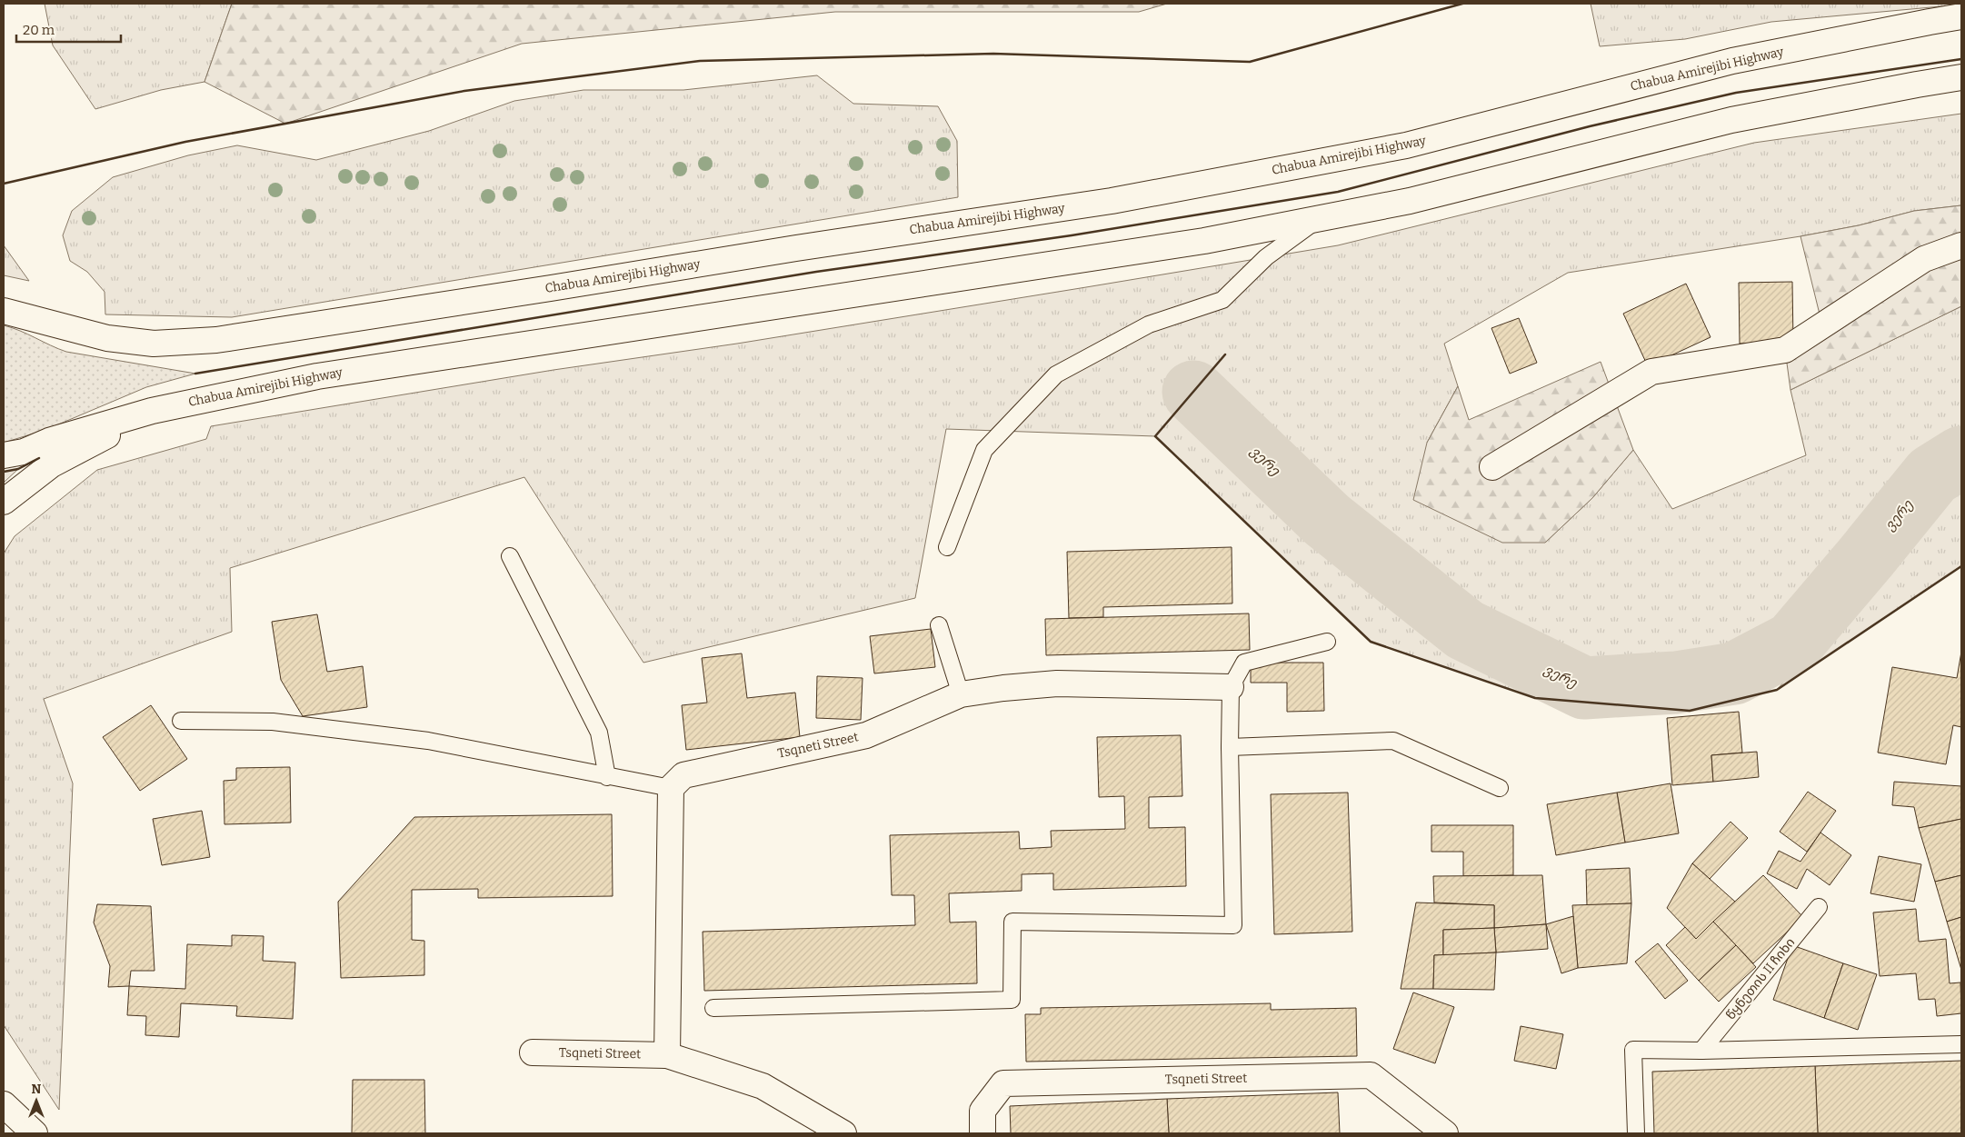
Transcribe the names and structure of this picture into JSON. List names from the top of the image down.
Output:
{
  "streets": {
    "main road": ["Chabua Amirejibi Highway", "Tsqneti Street"],
    "lane": ["წყნეთის II ჩიხი"]
  },
  "water": ["ვერე"],
  "scale_bar": "20 m",
  "north": "top"
}
